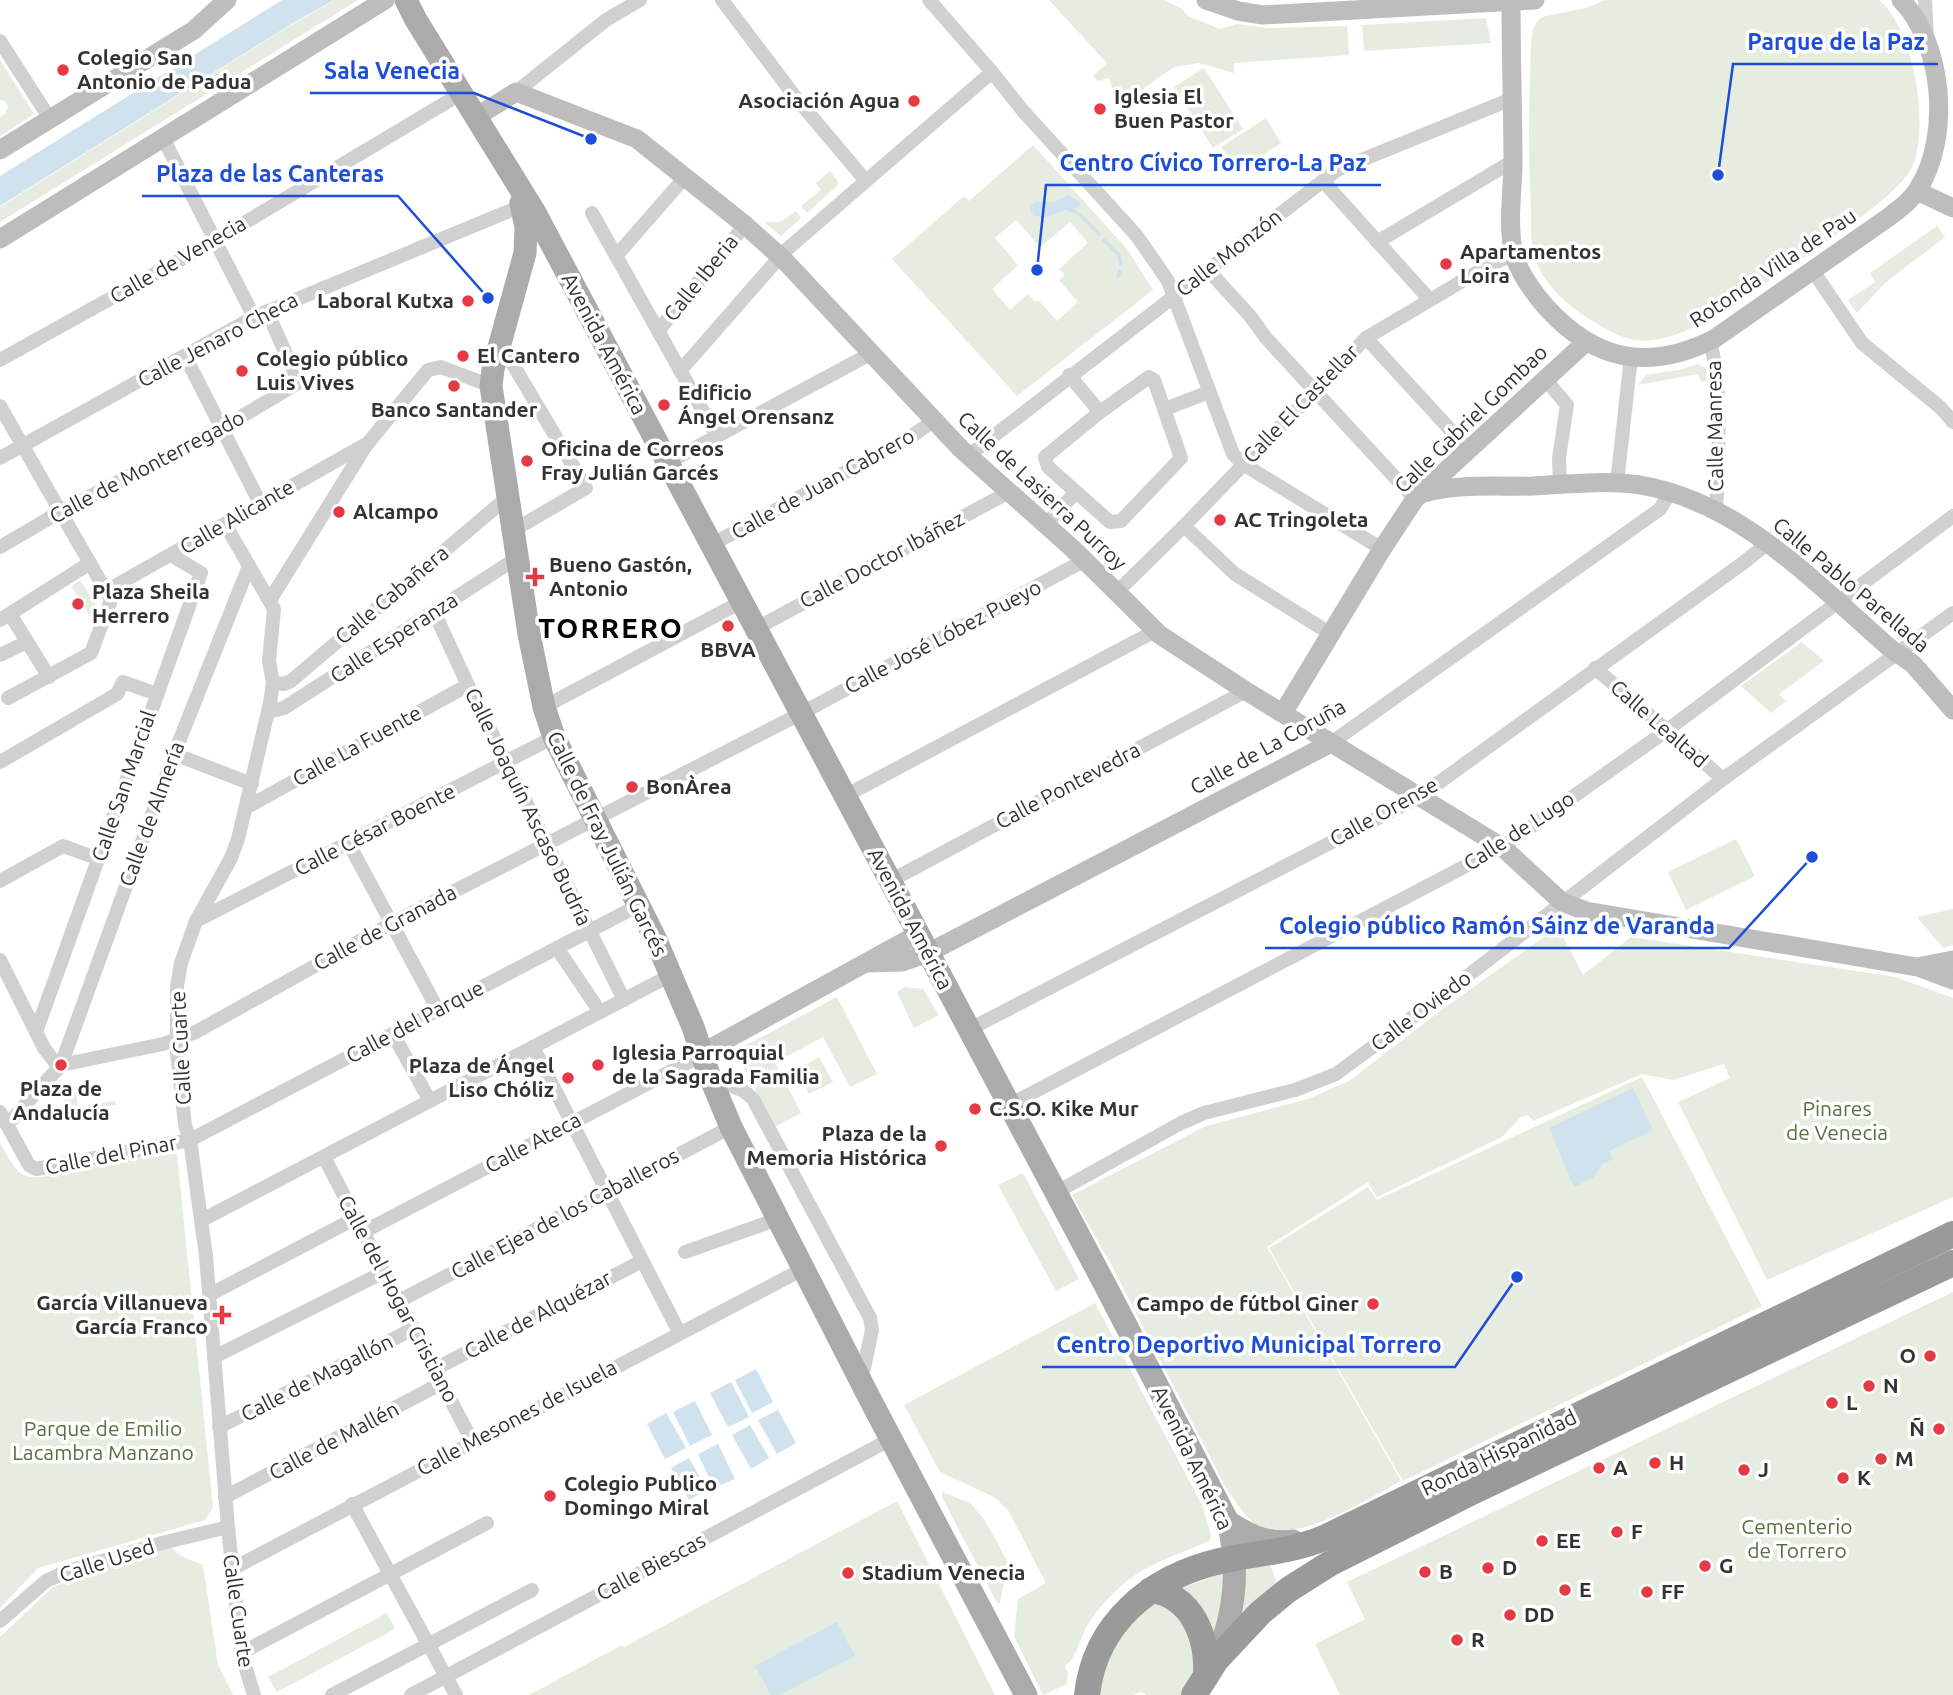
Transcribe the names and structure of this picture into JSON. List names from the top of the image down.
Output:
{
  "streets": {
    "highway": ["Ronda Hispanidad"],
    "main road": ["Avenida América", "Calle de Fray Julián Garcés"],
    "street": [
      "Calle Monzón",
      "Calle de Venecia",
      "Rotonda Villa de Pau",
      "Calle Iberia",
      "Calle Jenaro Checa",
      "Calle El Castellar",
      "Calle Gabriel Gombao",
      "Calle Manresa",
      "Calle de Monterregado",
      "Calle de Juan Cabrero",
      "Calle de Lasierra Purroy",
      "Calle Alicante",
      "Calle Doctor Ibáñez",
      "Calle Pablo Parellada",
      "Calle Cabañera",
      "Calle José Lóbez Pueyo",
      "Calle Esperanza",
      "Calle Lealtad",
      "Calle La Fuente",
      "Calle de La Coruña",
      "Calle San Marcial",
      "Calle Pontevedra",
      "Calle Joaquín Ascaso Budría",
      "Calle Orense",
      "Calle de Almería",
      "Calle César Boente",
      "Calle de Lugo",
      "Calle de Granada",
      "Calle Oviedo",
      "Calle del Parque",
      "Calle Cuarte",
      "Calle Ateca",
      "Calle del Pinar",
      "Calle Ejea de los Caballeros",
      "Calle del Hogar Cristiano",
      "Calle de Alquézar",
      "Calle de Magallón",
      "Calle Mesones de Isuela",
      "Calle de Mallén",
      "Calle Used",
      "Calle Biescas"
    ]
  },
  "crossings": [
    ["Calle Monzón", "Rotonda Villa de Pau"],
    ["Calle Monzón", "Calle de Lasierra Purroy"],
    ["Calle de Venecia", "Avenida América"],
    ["Rotonda Villa de Pau", "Calle El Castellar"],
    ["Rotonda Villa de Pau", "Calle Gabriel Gombao"],
    ["Rotonda Villa de Pau", "Calle Manresa"],
    ["Calle Iberia", "Calle de Lasierra Purroy"],
    ["Calle Jenaro Checa", "Avenida América"],
    ["Calle Jenaro Checa", "Calle de Monterregado"],
    ["Calle Jenaro Checa", "Calle de Fray Julián Garcés"],
    ["Avenida América", "Calle de Juan Cabrero"],
    ["Avenida América", "Calle Doctor Ibáñez"],
    ["Avenida América", "Calle José Lóbez Pueyo"],
    ["Avenida América", "Calle de La Coruña"],
    ["Avenida América", "Calle Pontevedra"],
    ["Avenida América", "Calle Orense"],
    ["Avenida América", "Calle de Lugo"],
    ["Avenida América", "Calle de Fray Julián Garcés"],
    ["Avenida América", "Calle Oviedo"],
    ["Avenida América", "Ronda Hispanidad"],
    ["Calle El Castellar", "Calle de Lasierra Purroy"],
    ["Calle Gabriel Gombao", "Calle de Lasierra Purroy"],
    ["Calle Gabriel Gombao", "Calle Pablo Parellada"],
    ["Calle Manresa", "Calle Pablo Parellada"],
    ["Calle de Juan Cabrero", "Calle de Lasierra Purroy"],
    ["Calle de Lasierra Purroy", "Calle Doctor Ibáñez"],
    ["Calle de Lasierra Purroy", "Calle José Lóbez Pueyo"],
    ["Calle de Lasierra Purroy", "Calle de La Coruña"],
    ["Calle de Lasierra Purroy", "Calle Pontevedra"],
    ["Calle de Lasierra Purroy", "Calle Orense"],
    ["Calle de Lasierra Purroy", "Calle de Lugo"],
    ["Calle de Lasierra Purroy", "Calle Oviedo"],
    ["Calle Alicante", "Calle San Marcial"],
    ["Calle Alicante", "Calle de Fray Julián Garcés"],
    ["Calle Pablo Parellada", "Calle de La Coruña"],
    ["Calle Pablo Parellada", "Calle Orense"],
    ["Calle Pablo Parellada", "Calle de Lugo"],
    ["Calle Pablo Parellada", "Calle Oviedo"],
    ["Calle Cabañera", "Calle de Fray Julián Garcés"],
    ["Calle Cabañera", "Calle Cuarte"],
    ["Calle José Lóbez Pueyo", "Calle de Fray Julián Garcés"],
    ["Calle José Lóbez Pueyo", "Calle de Granada"],
    ["Calle Esperanza", "Calle Joaquín Ascaso Budría"],
    ["Calle Esperanza", "Calle de Fray Julián Garcés"],
    ["Calle Esperanza", "Calle Cuarte"],
    ["Calle Lealtad", "Calle Orense"],
    ["Calle Lealtad", "Calle de Lugo"],
    ["Calle Lealtad", "Calle Oviedo"],
    ["Calle La Fuente", "Calle Joaquín Ascaso Budría"],
    ["Calle La Fuente", "Calle Cuarte"],
    ["Calle de La Coruña", "Calle de Fray Julián Garcés"],
    ["Calle de La Coruña", "Calle Ateca"],
    ["Calle Joaquín Ascaso Budría", "Calle César Boente"],
    ["Calle Joaquín Ascaso Budría", "Calle de Granada"],
    ["Calle Joaquín Ascaso Budría", "Calle del Parque"],
    ["Calle de Almería", "Calle de Granada"],
    ["Calle César Boente", "Calle de Fray Julián Garcés"],
    ["Calle César Boente", "Calle Cuarte"],
    ["Calle de Fray Julián Garcés", "Calle de Granada"],
    ["Calle de Fray Julián Garcés", "Calle del Parque"],
    ["Calle de Fray Julián Garcés", "Calle Ateca"],
    ["Calle de Fray Julián Garcés", "Calle Ejea de los Caballeros"],
    ["Calle de Fray Julián Garcés", "Calle Mesones de Isuela"],
    ["Calle de Fray Julián Garcés", "Calle Biescas"],
    ["Calle de Granada", "Calle Cuarte"],
    ["Calle del Parque", "Calle Cuarte"],
    ["Calle del Parque", "Calle del Pinar"],
    ["Calle Cuarte", "Calle del Pinar"],
    ["Calle Cuarte", "Calle de Magallón"],
    ["Calle Cuarte", "Calle Mesones de Isuela"],
    ["Calle Cuarte", "Calle de Mallén"],
    ["Calle Cuarte", "Calle Used"],
    ["Calle Ateca", "Calle del Hogar Cristiano"],
    ["Calle Ejea de los Caballeros", "Calle del Hogar Cristiano"],
    ["Calle del Hogar Cristiano", "Calle de Alquézar"],
    ["Calle del Hogar Cristiano", "Calle de Magallón"],
    ["Calle del Hogar Cristiano", "Calle Mesones de Isuela"],
    ["Calle del Hogar Cristiano", "Calle de Mallén"]
  ],
  "districts": ["TORRERO"],
  "parks": ["Pinares de Venecia", "Parque de Emilio Lacambra Manzano", "Cementerio de Torrero"],
  "places": {
    "other": [
      "Colegio San Antonio de Padua",
      "Asociación Agua",
      "Iglesia El Buen Pastor",
      "Sala Venecia",
      "Parque de la Paz",
      "Apartamentos Loira",
      "Centro Cívico Torrero-La Paz",
      "Plaza de las Canteras",
      "Laboral Kutxa",
      "El Cantero",
      "Colegio público Luis Vives",
      "Banco Santander",
      "Edificio Ángel Orensanz",
      "Oficina de Correos Fray Julián Garcés",
      "Alcampo",
      "AC Tringoleta",
      "Plaza Sheila Herrero",
      "BBVA",
      "BonÀrea",
      "Colegio público Ramón Sáinz de Varanda",
      "Plaza de Andalucía",
      "Iglesia Parroquial de la Sagrada Familia",
      "Plaza de Ángel Liso Chóliz",
      "C.S.O. Kike Mur",
      "Plaza de la Memoria Histórica",
      "Centro Deportivo Municipal Torrero",
      "Campo de fútbol Giner",
      "O",
      "N",
      "L",
      "Ñ",
      "M",
      "H",
      "A",
      "J",
      "K",
      "Colegio Publico Domingo Miral",
      "F",
      "EE",
      "G",
      "D",
      "B",
      "Stadium Venecia",
      "E",
      "FF",
      "DD",
      "R"
    ],
    "health": ["Bueno Gastón, Antonio", "García Villanueva García Franco"]
  }
}
